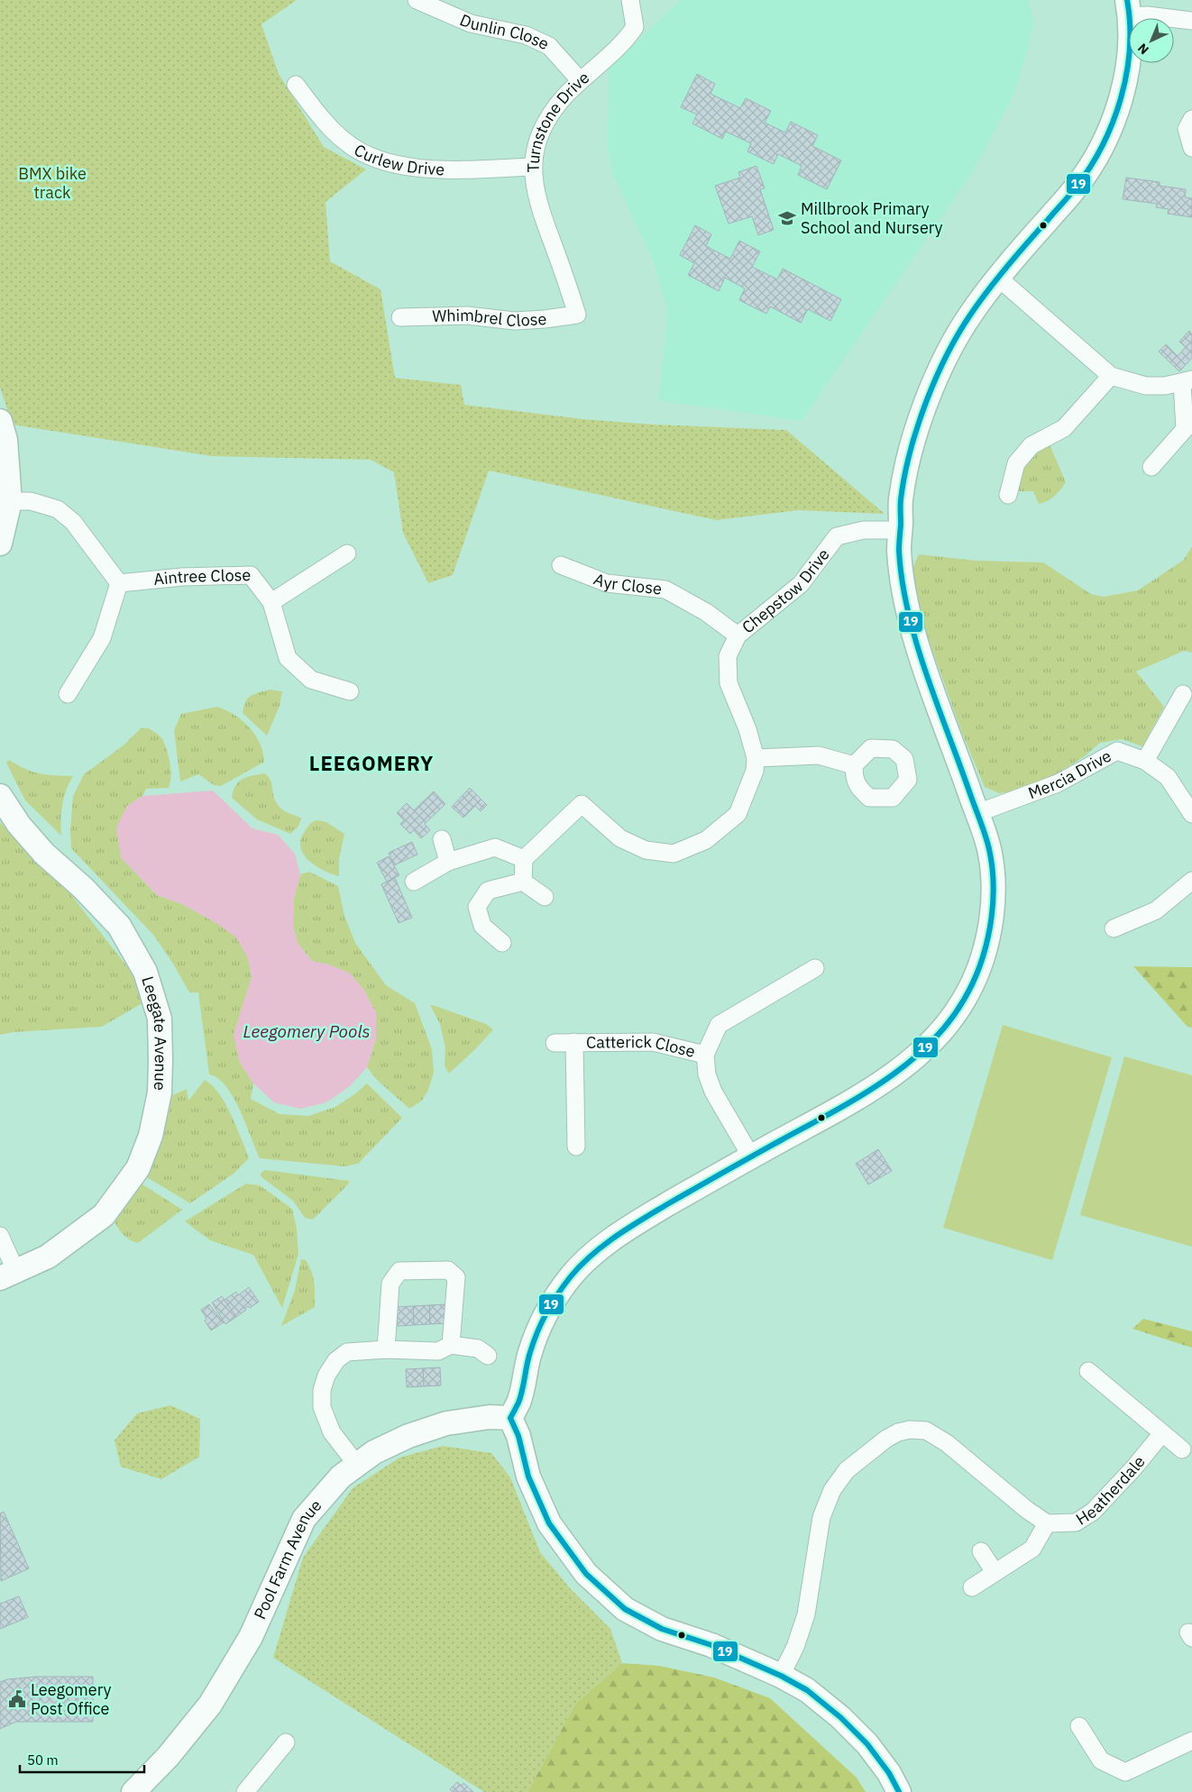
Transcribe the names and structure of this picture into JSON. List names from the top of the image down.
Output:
{
  "streets": {
    "street": [
      "Dunlin Close",
      "Turnstone Drive",
      "Curlew Drive",
      "Whimbrel Close",
      "Aintree Close",
      "Ayr Close",
      "Chepstow Drive",
      "Mercia Drive",
      "Leegate Avenue",
      "Catterick Close",
      "Heatherdale",
      "Pool Farm Avenue"
    ]
  },
  "crossings": [
    ["Dunlin Close", "Turnstone Drive"],
    ["Turnstone Drive", "Curlew Drive"],
    ["Turnstone Drive", "Whimbrel Close"],
    ["Ayr Close", "Chepstow Drive"]
  ],
  "districts": ["LEEGOMERY"],
  "water": ["Leegomery Pools"],
  "parks": ["BMX bike track"],
  "places": {
    "school or university": ["Millbrook Primary School and Nursery"],
    "public building": ["Leegomery Post Office"]
  },
  "lines": ["transit line 19"],
  "scale_bar": "50 m",
  "north": "bottom left"
}
